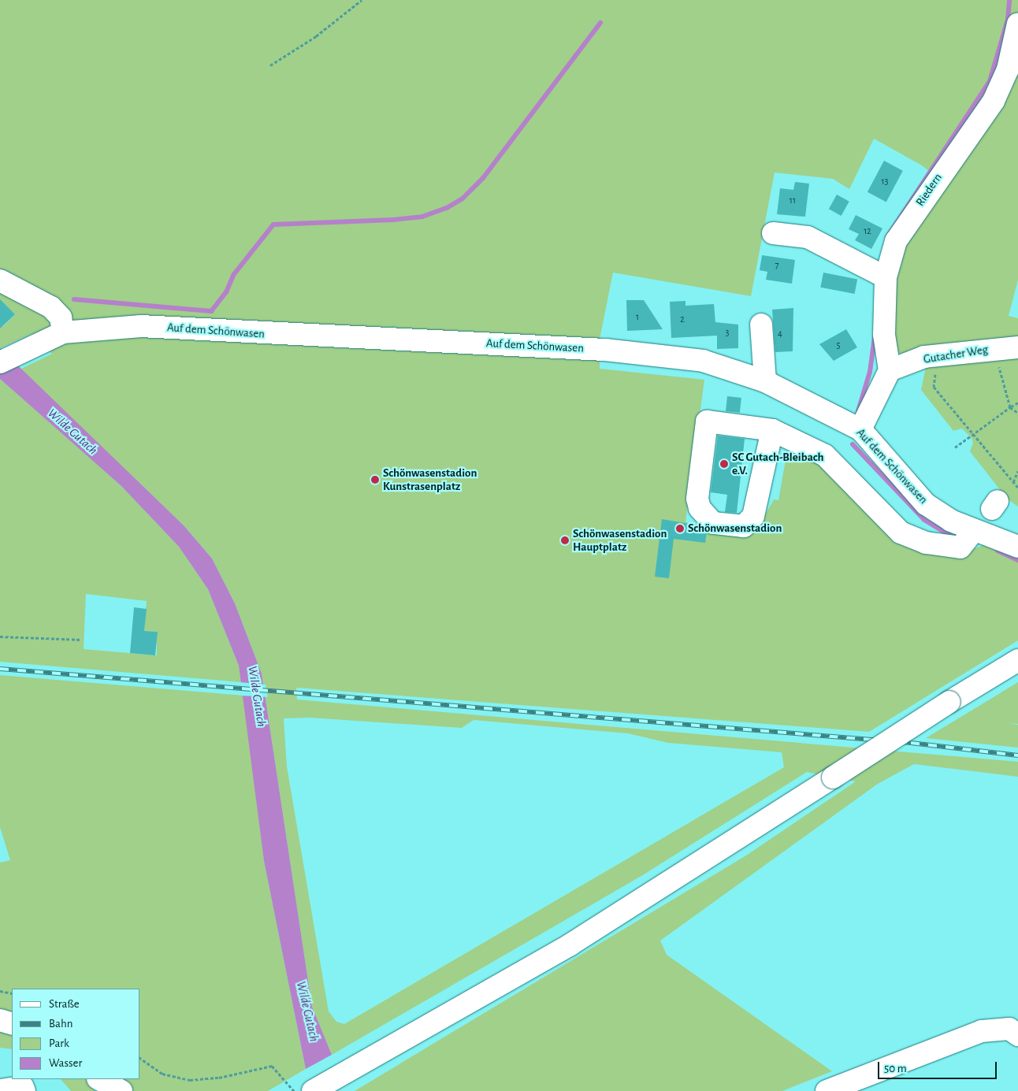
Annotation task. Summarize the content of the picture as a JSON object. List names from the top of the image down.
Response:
{
  "streets": {
    "main road": ["Riedern", "Auf dem Schönwasen", "Gutacher Weg"]
  },
  "crossings": [
    ["Riedern", "Gutacher Weg"]
  ],
  "water": ["Wilde Gutach"],
  "places": [
    "SC Gutach-Bleibach e.V.",
    "Schönwasenstadion Kunstrasenplatz",
    "Schönwasenstadion",
    "Schönwasenstadion Hauptplatz"
  ],
  "house_numbers": [
    "13",
    "11",
    "12",
    "7",
    "1",
    "2",
    "3",
    "4",
    "5"
  ],
  "legend": [
    "Straße",
    "Bahn",
    "Park",
    "Wasser"
  ],
  "scale_bar": "50 m"
}
